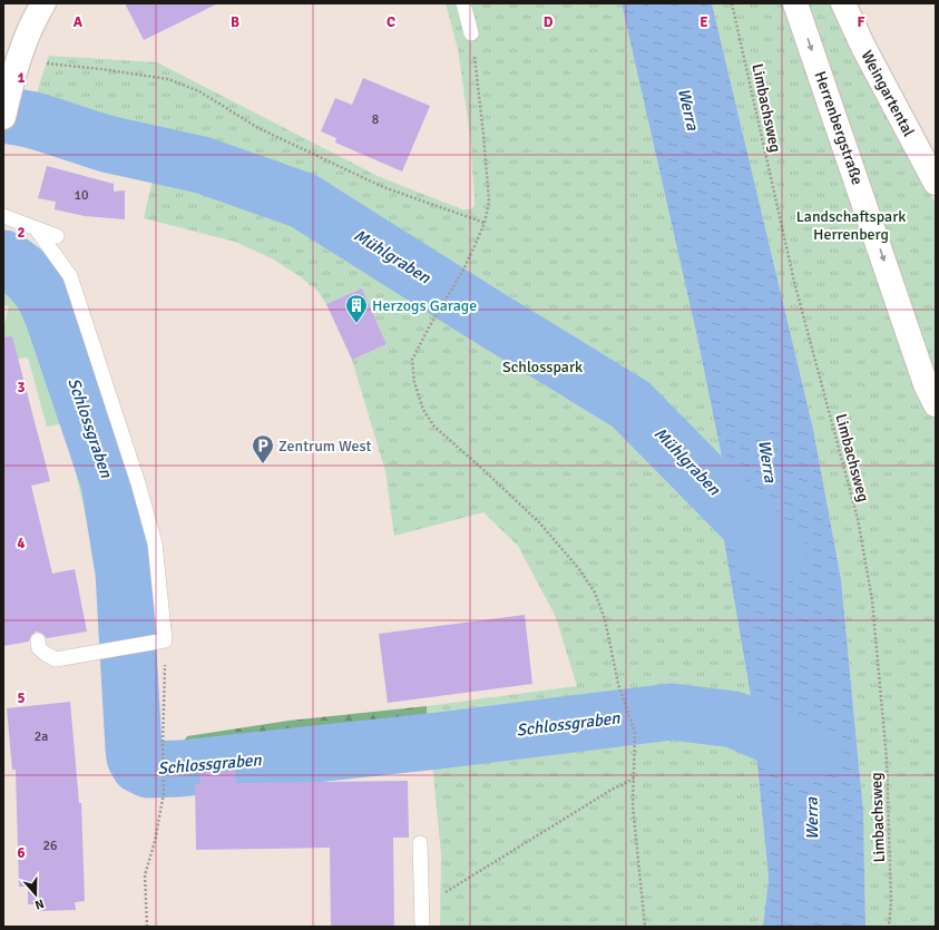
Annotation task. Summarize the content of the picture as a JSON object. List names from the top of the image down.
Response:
{
  "streets": {
    "street": ["Weingartental", "Herrenbergstraße"],
    "path": ["Limbachsweg"]
  },
  "one_way": ["Herrenbergstraße"],
  "water": ["Werra", "Mühlgraben", "Schlossgraben"],
  "parks": ["Landschaftspark Herrenberg", "Schlosspark"],
  "places": {
    "building": ["Herzogs Garage"],
    "parking": ["Zentrum West"]
  },
  "house_numbers": [
    "8",
    "10",
    "2a",
    "26"
  ],
  "north": "bottom",
  "grid": {
    "columns": [
      "A",
      "B",
      "C",
      "D",
      "E",
      "F"
    ],
    "rows": [
      "1",
      "2",
      "3",
      "4",
      "5",
      "6"
    ]
  }
}
